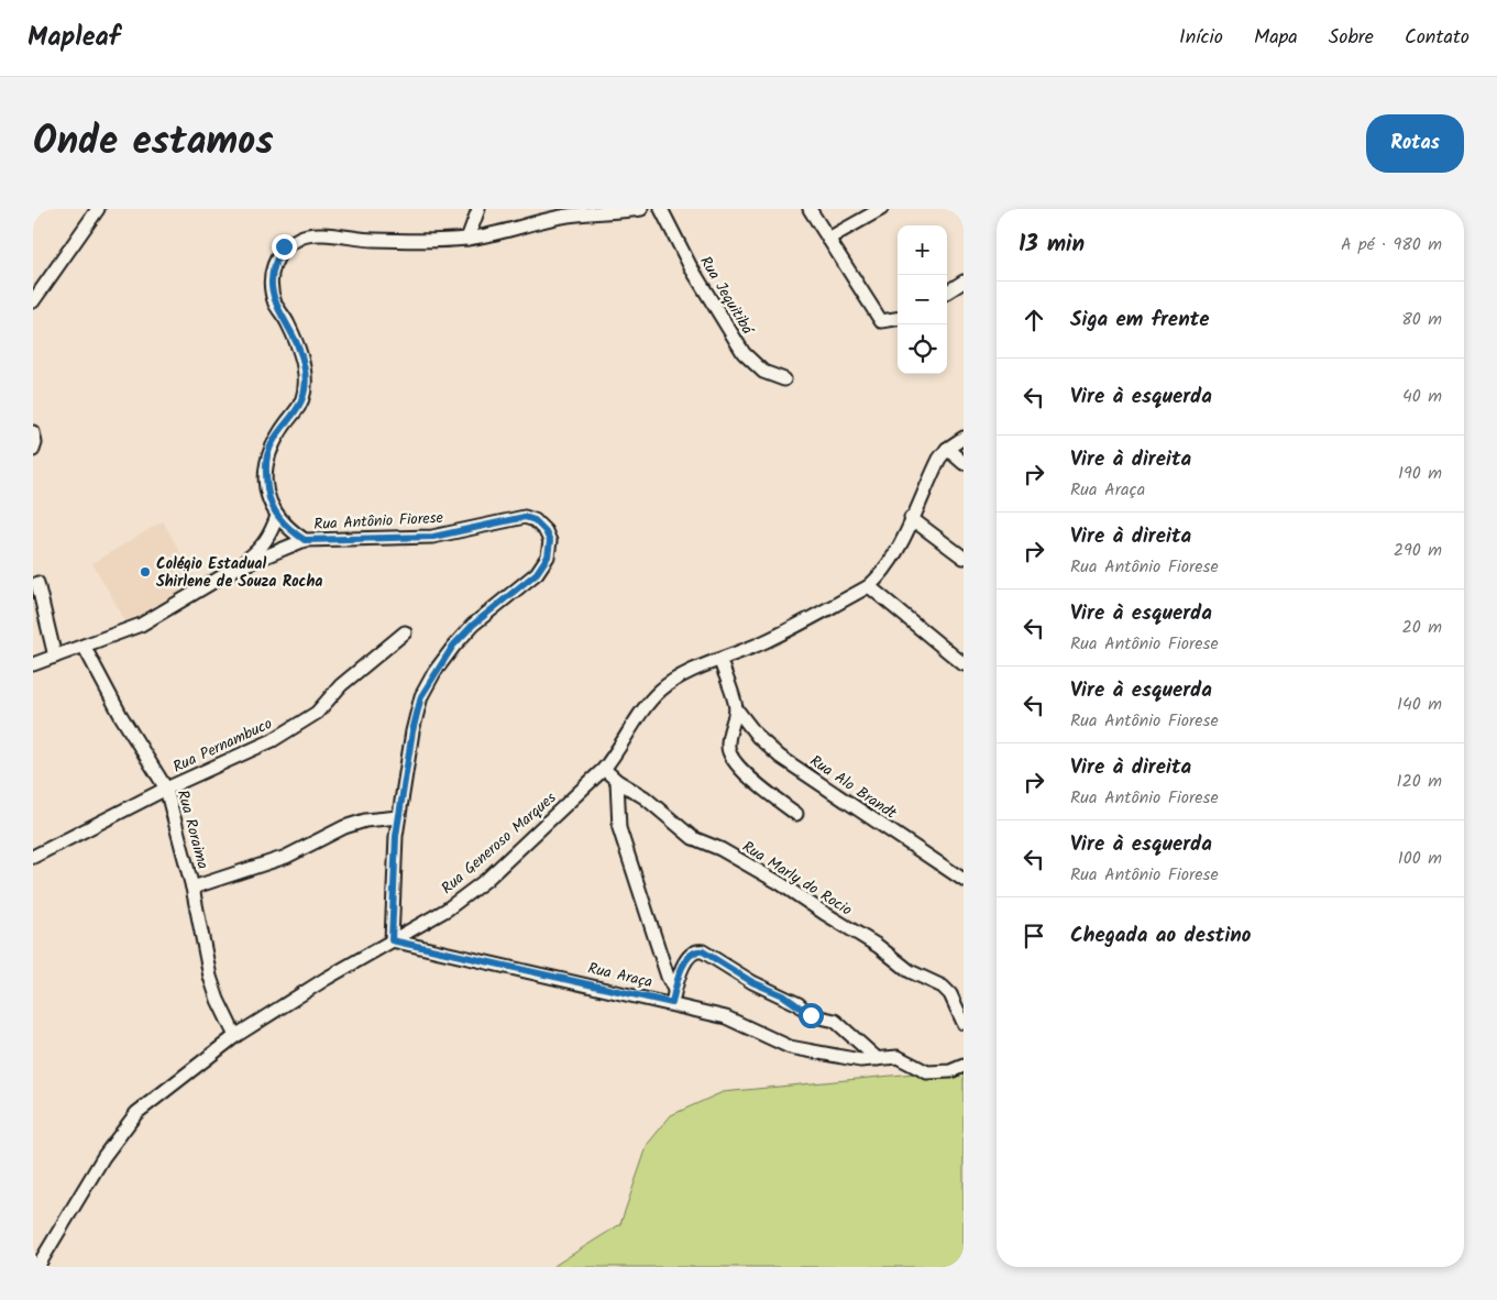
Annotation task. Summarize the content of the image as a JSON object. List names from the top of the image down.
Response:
{
  "streets": {
    "street": [
      "Rua Jequitibá",
      "Rua Antônio Fiorese",
      "Rua Pernambuco",
      "Rua Alo Brandt",
      "Rua Roraima",
      "Rua Generoso Marques",
      "Rua Marly do Rocio",
      "Rua Araça"
    ]
  },
  "crossings": [
    ["Rua Antônio Fiorese", "Rua Generoso Marques"],
    ["Rua Antônio Fiorese", "Rua Araça"],
    ["Rua Pernambuco", "Rua Roraima"],
    ["Rua Alo Brandt", "Rua Generoso Marques"],
    ["Rua Roraima", "Rua Generoso Marques"],
    ["Rua Generoso Marques", "Rua Marly do Rocio"],
    ["Rua Generoso Marques", "Rua Araça"]
  ],
  "places": ["Colégio Estadual Shirlene de Souza Rocha"],
  "page": {
    "header": "Mapleaf",
    "nav": [
      "Início",
      "Mapa",
      "Sobre",
      "Contato"
    ],
    "title": "Onde estamos",
    "buttons": "Rotas",
    "heading": ["13 min", "A pé · 980 m"],
    "map_buttons": ["+", "−"],
    "list": [
      ["Siga em frente", "80 m"],
      ["Vire à esquerda", "40 m"],
      ["Vire à direita", "Rua Araça", "190 m"],
      ["Vire à direita", "Rua Antônio Fiorese", "290 m"],
      ["Vire à esquerda", "Rua Antônio Fiorese", "20 m"],
      ["Vire à esquerda", "Rua Antônio Fiorese", "140 m"],
      ["Vire à direita", "Rua Antônio Fiorese", "120 m"],
      ["Vire à esquerda", "Rua Antônio Fiorese", "100 m"],
      "Chegada ao destino"
    ]
  }
}
